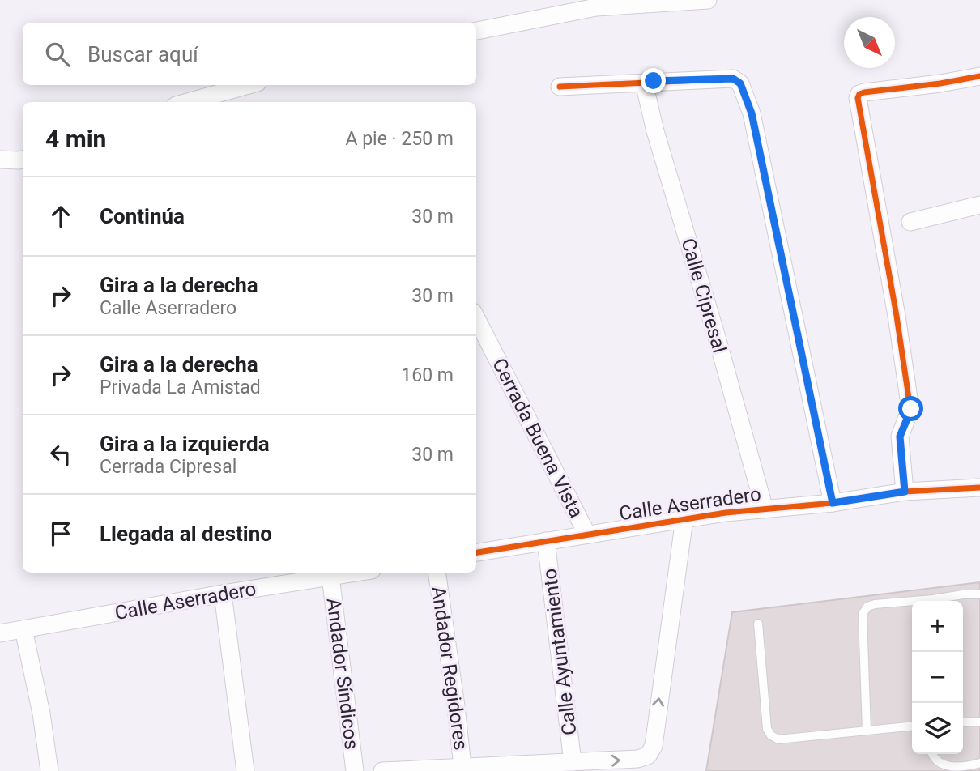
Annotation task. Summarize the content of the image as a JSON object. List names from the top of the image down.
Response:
{
  "streets": {
    "street": [
      "Calle Cipresal",
      "Cerrada Buena Vista",
      "Calle Aserradero",
      "Calle Ayuntamiento",
      "Andador Regidores",
      "Andador Síndicos"
    ]
  },
  "crossings": [
    ["Calle Cipresal", "Calle Aserradero"],
    ["Cerrada Buena Vista", "Calle Aserradero"],
    ["Calle Aserradero", "Calle Ayuntamiento"],
    ["Calle Aserradero", "Andador Síndicos"]
  ],
  "north": "bottom right",
  "page": {
    "search": "Buscar aquí",
    "heading": ["4 min", "A pie · 250 m"],
    "list": [
      ["Continúa", "30 m"],
      ["Gira a la derecha", "Calle Aserradero", "30 m"],
      ["Gira a la derecha", "Privada La Amistad", "160 m"],
      ["Gira a la izquierda", "Cerrada Cipresal", "30 m"],
      "Llegada al destino"
    ],
    "map_buttons": ["+", "−"]
  }
}
